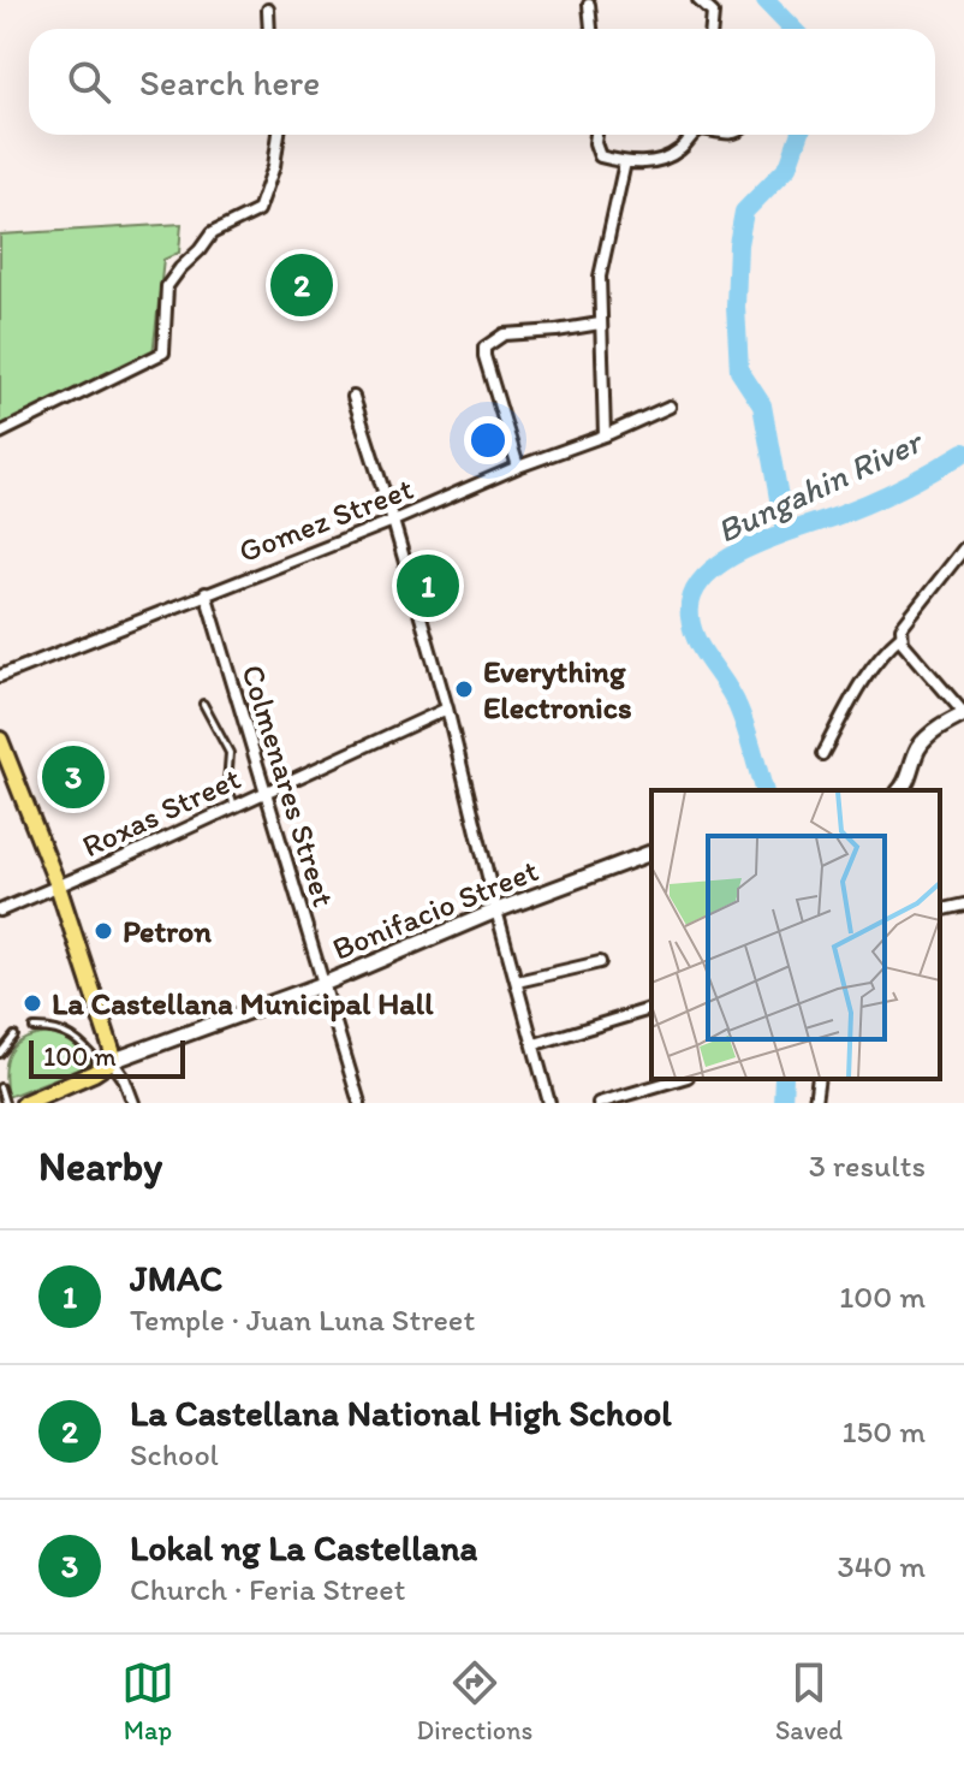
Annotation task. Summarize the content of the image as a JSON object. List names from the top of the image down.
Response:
{
  "streets": {
    "main road": ["Bonifacio Street"],
    "street": ["Gomez Street", "Colmenares Street", "Roxas Street"]
  },
  "crossings": [
    ["Gomez Street", "Colmenares Street"],
    ["Colmenares Street", "Roxas Street"],
    ["Colmenares Street", "Bonifacio Street"]
  ],
  "water": ["Bungahin River"],
  "places": ["Everything Electronics", "Petron", "La Castellana Municipal Hall"],
  "scale_bar": "100 m",
  "page": {
    "search": "Search here",
    "pins": ["2", "1", "3"],
    "scale": "100 m",
    "heading": ["Nearby", "3 results"],
    "list": [
      {
        "mark": "1",
        "name": "JMAC",
        "note": "Temple · Juan Luna Street",
        "value": "100 m"
      },
      {
        "mark": "2",
        "name": "La Castellana National High School",
        "note": "School",
        "value": "150 m"
      },
      {
        "mark": "3",
        "name": "Lokal ng La Castellana",
        "note": "Church · Feria Street",
        "value": "340 m"
      }
    ],
    "nav": ["Map", "Directions", "Saved"]
  }
}
